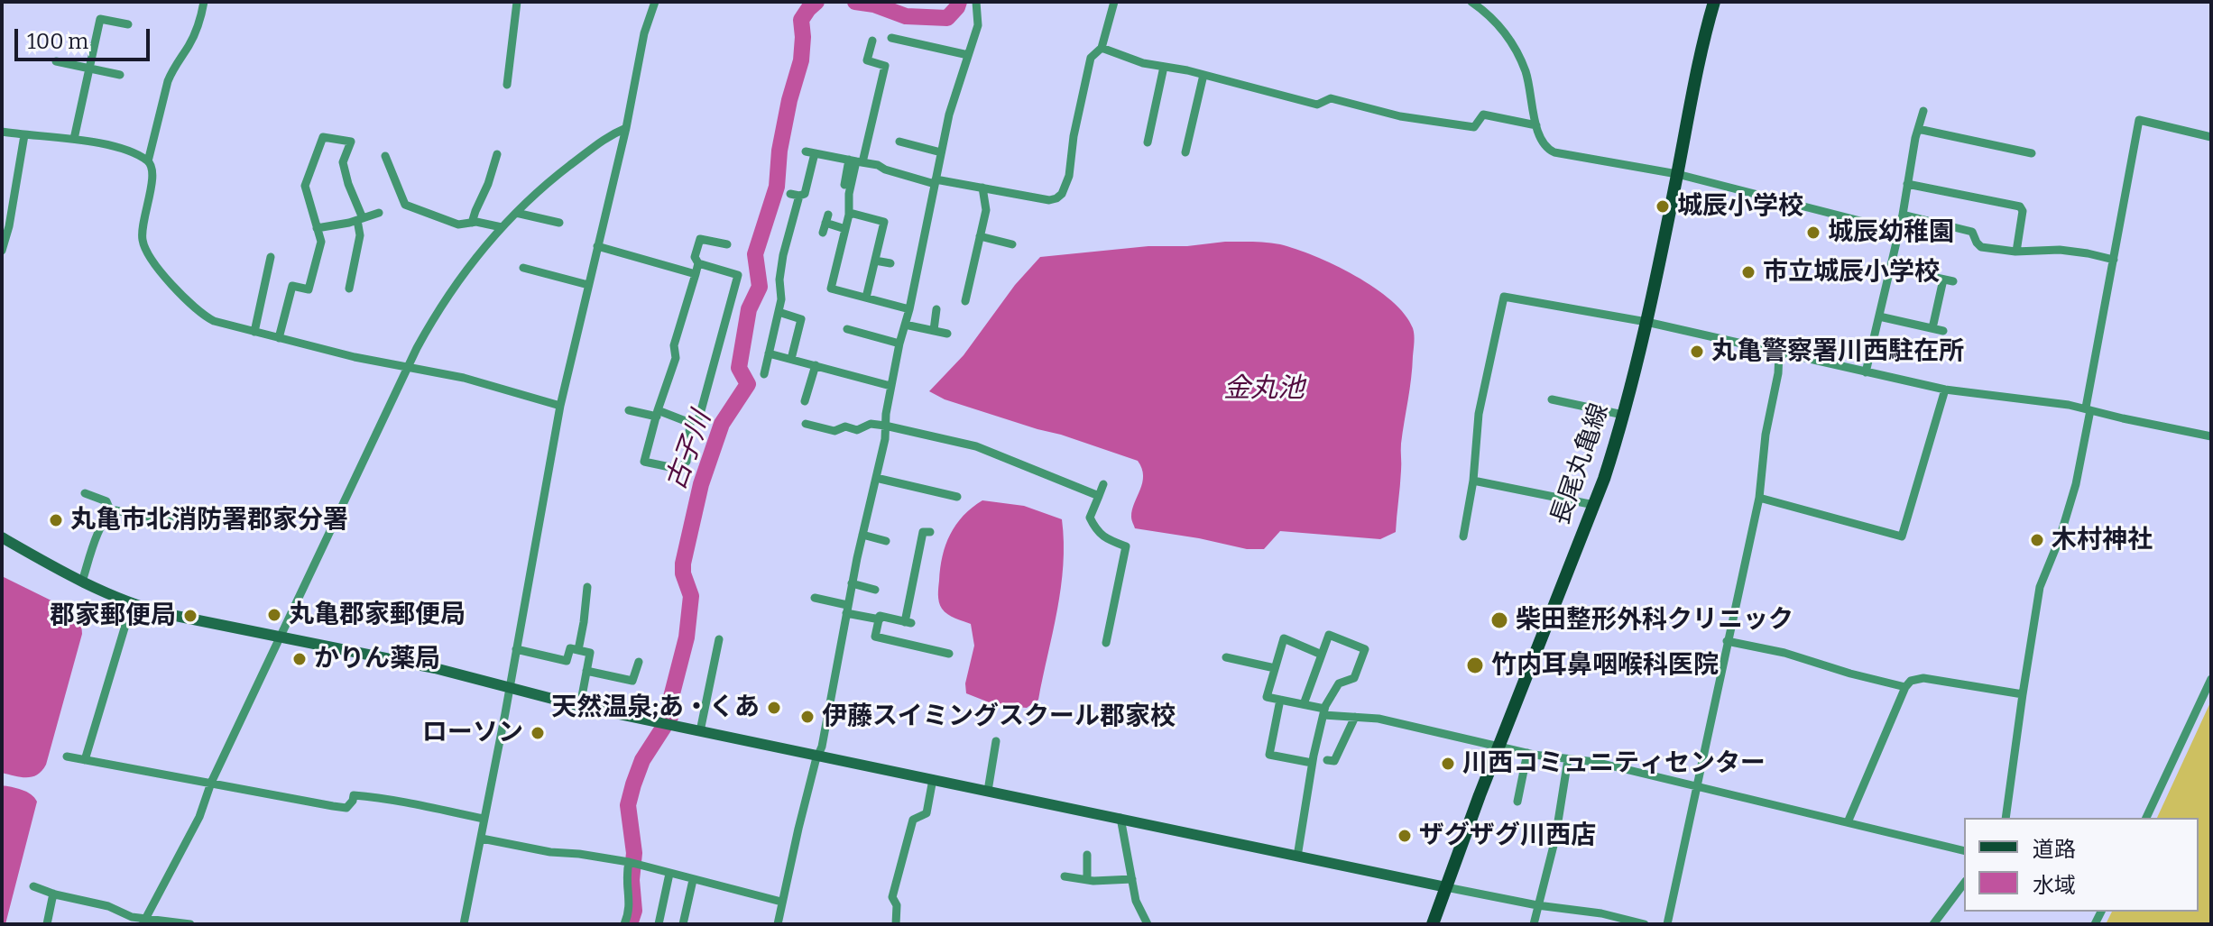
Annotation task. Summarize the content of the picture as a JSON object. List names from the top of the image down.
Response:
{
  "streets": {
    "main road": ["長尾丸亀線"]
  },
  "water": ["金丸池", "古子川"],
  "places": [
    "城辰小学校",
    "城辰幼稚園",
    "市立城辰小学校",
    "丸亀警察署川西駐在所",
    "丸亀市北消防署郡家分署",
    "木村神社",
    "丸亀郡家郵便局",
    "郡家郵便局",
    "柴田整形外科クリニック",
    "かりん薬局",
    "竹内耳鼻咽喉科医院",
    "天然温泉;あ・くあ",
    "伊藤スイミングスクール郡家校",
    "ローソン",
    "川西コミュニティセンター",
    "ザグザグ川西店"
  ],
  "legend": ["道路", "水域"],
  "scale_bar": "100 m"
}
